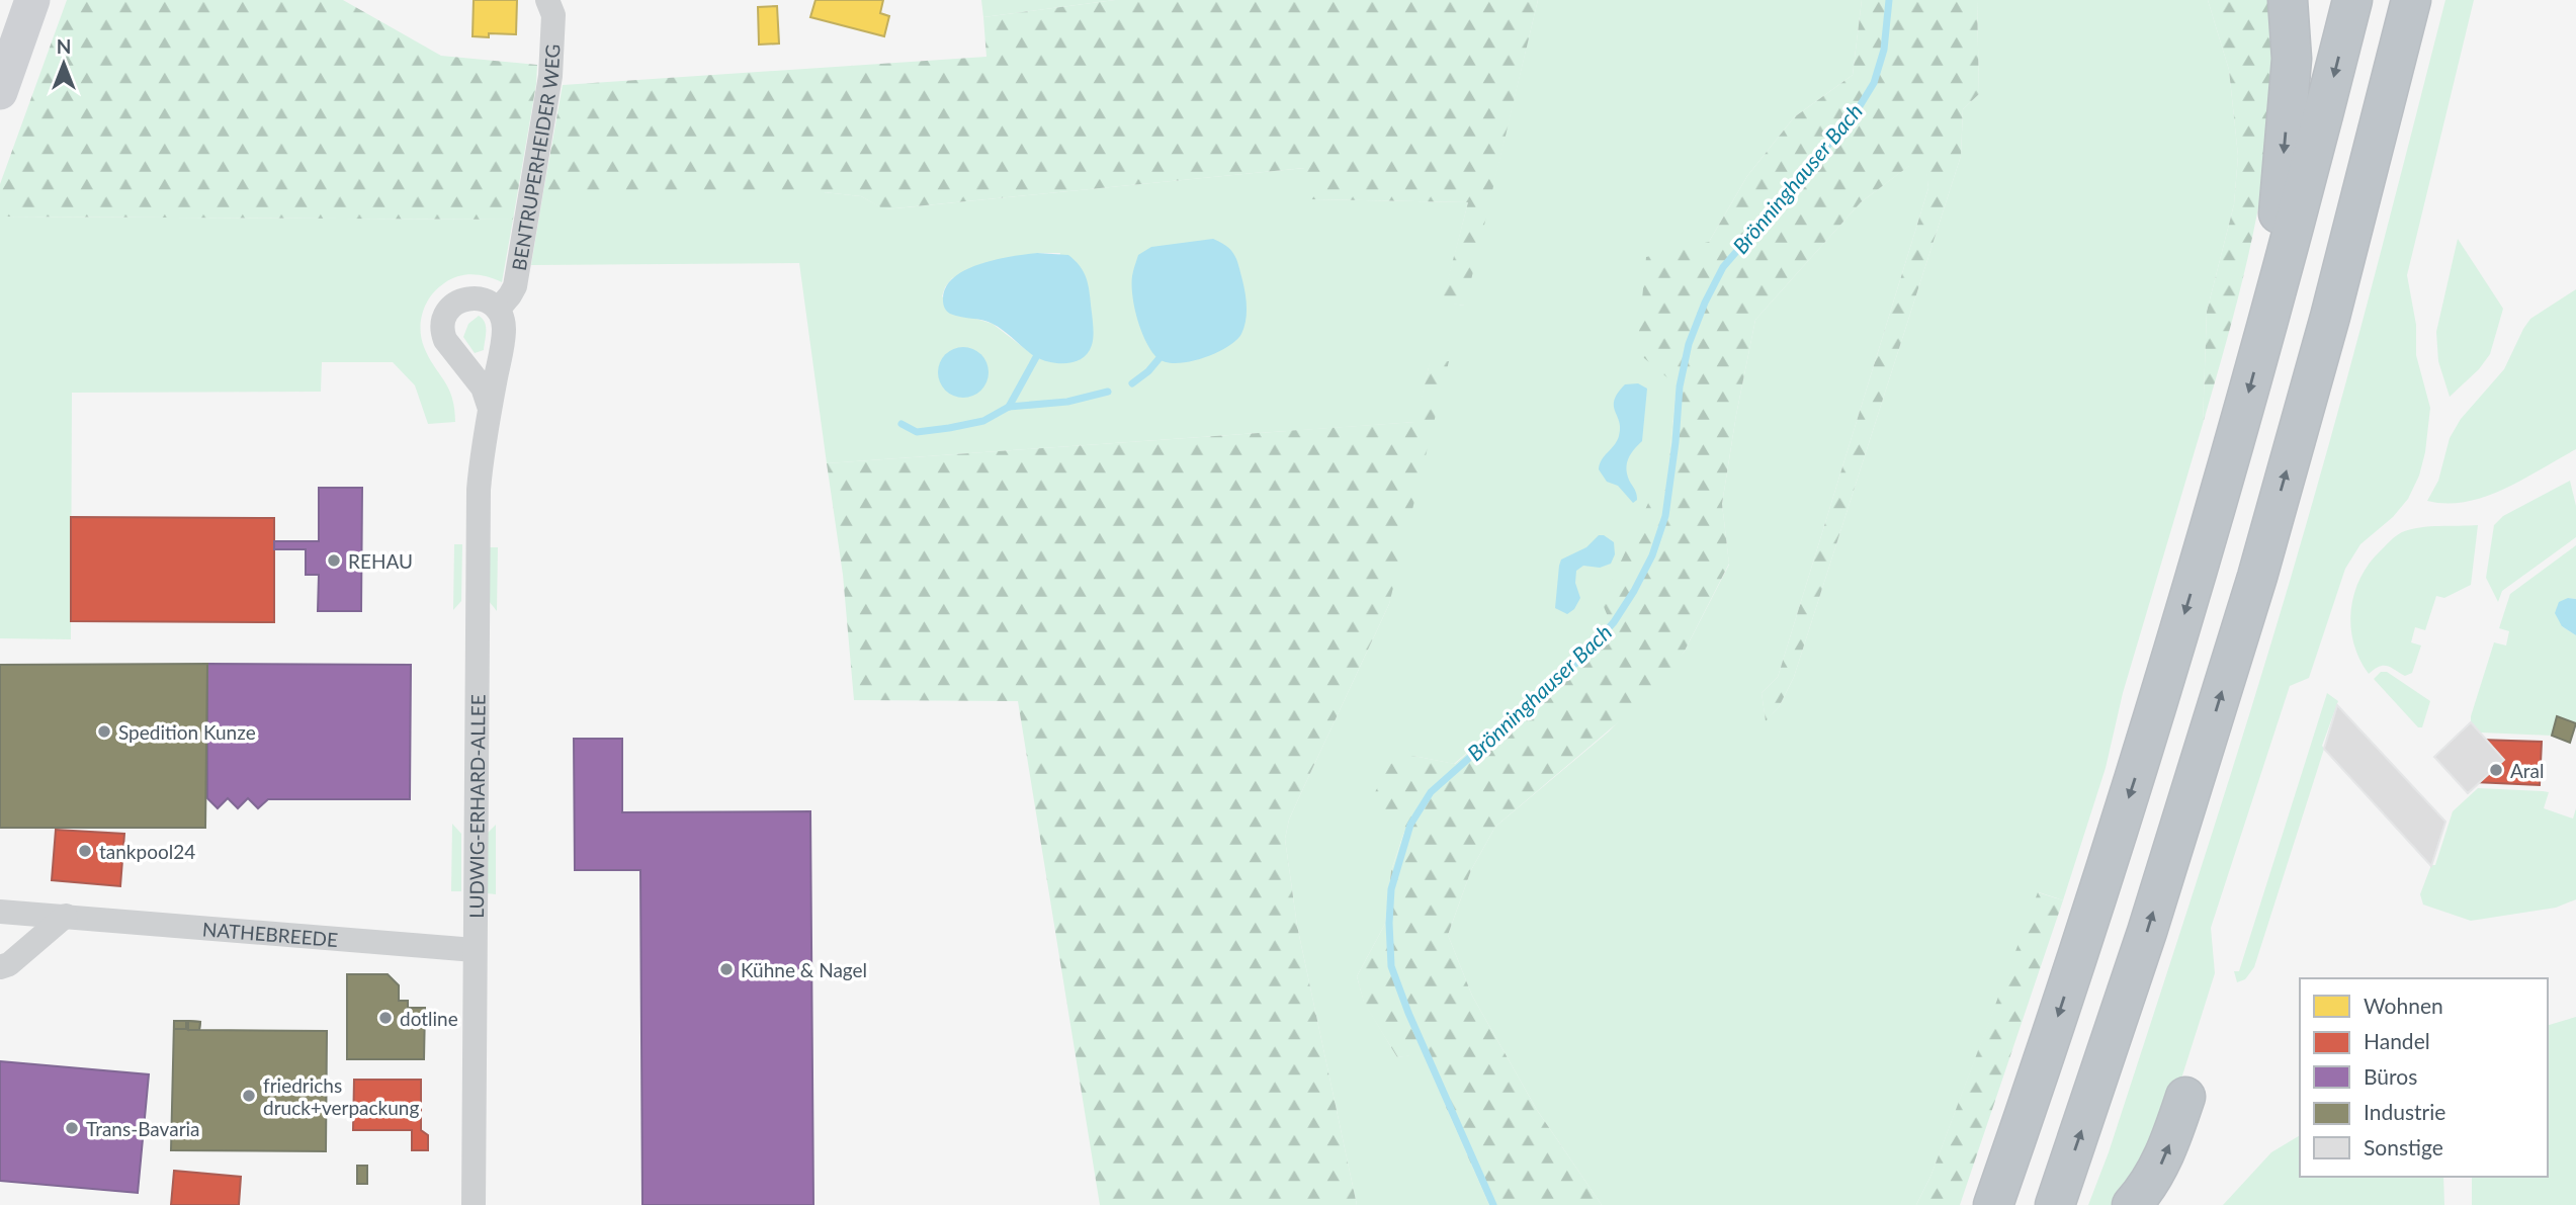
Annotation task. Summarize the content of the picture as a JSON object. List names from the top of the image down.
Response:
{
  "streets": {
    "street": ["BENTRUPERHEIDER WEG", "LUDWIG-ERHARD-ALLEE", "NATHEBREEDE"]
  },
  "crossings": [
    ["BENTRUPERHEIDER WEG", "LUDWIG-ERHARD-ALLEE"],
    ["LUDWIG-ERHARD-ALLEE", "NATHEBREEDE"]
  ],
  "water": ["Brönninghauser Bach"],
  "places": [
    "REHAU",
    "Spedition Kunze",
    "Aral",
    "tankpool24",
    "Kühne & Nagel",
    "dotline",
    "friedrichs druck+verpackung",
    "Trans-Bavaria"
  ],
  "legend": [
    "Wohnen",
    "Handel",
    "Büros",
    "Industrie",
    "Sonstige"
  ],
  "north": "top"
}
